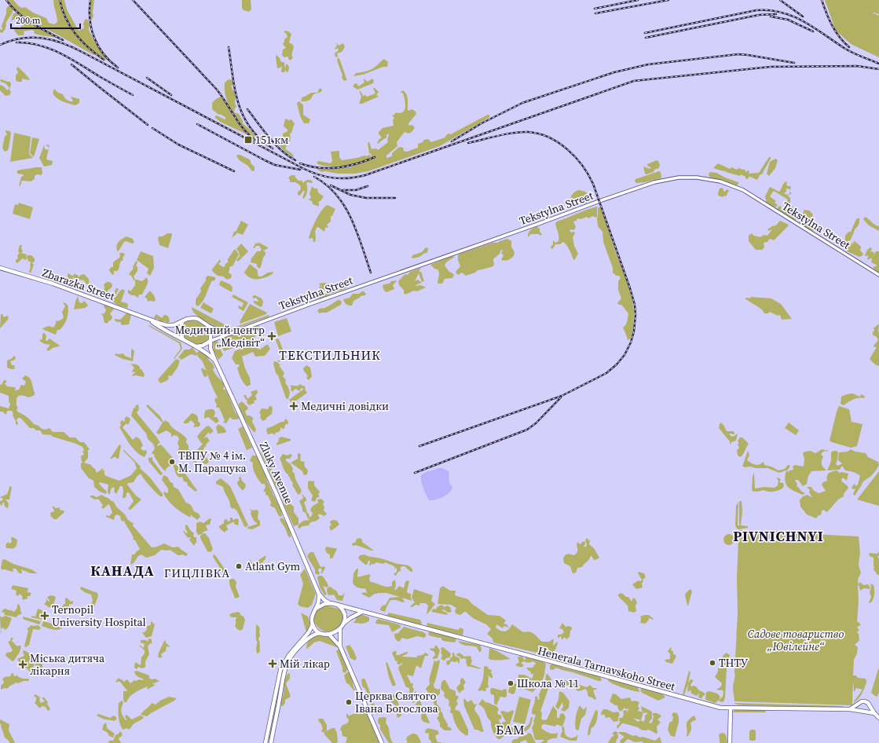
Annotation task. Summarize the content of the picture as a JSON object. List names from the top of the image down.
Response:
{
  "streets": {
    "main road": ["Zbarazka Street", "Zluky Avenue", "Henerala Tarnavskoho Street"],
    "street": ["Tekstylna Street"]
  },
  "crossings": [
    ["Tekstylna Street", "Zbarazka Street"],
    ["Tekstylna Street", "Zluky Avenue"],
    ["Zbarazka Street", "Zluky Avenue"],
    ["Zluky Avenue", "Henerala Tarnavskoho Street"]
  ],
  "districts": [
    "ТЕКСТИЛЬНИК",
    "PIVNICHNYI",
    "КАНАДА",
    "ГИЦЛІВКА",
    "БАМ"
  ],
  "parks": ["Садове товариство „Ювілейне“"],
  "places": {
    "transit": ["151 км"],
    "health": [
      "Медичний центр „Медівіт“",
      "Медичні довідки",
      "Ternopil University Hospital",
      "Мій лікар",
      "Міська дитяча лікарня"
    ],
    "other": [
      "ТВПУ № 4 ім. М. Паращука",
      "Atlant Gym",
      "ТНТУ",
      "Школа № 11",
      "Церква Святого Івана Богослова"
    ]
  },
  "scale_bar": "200 m"
}
